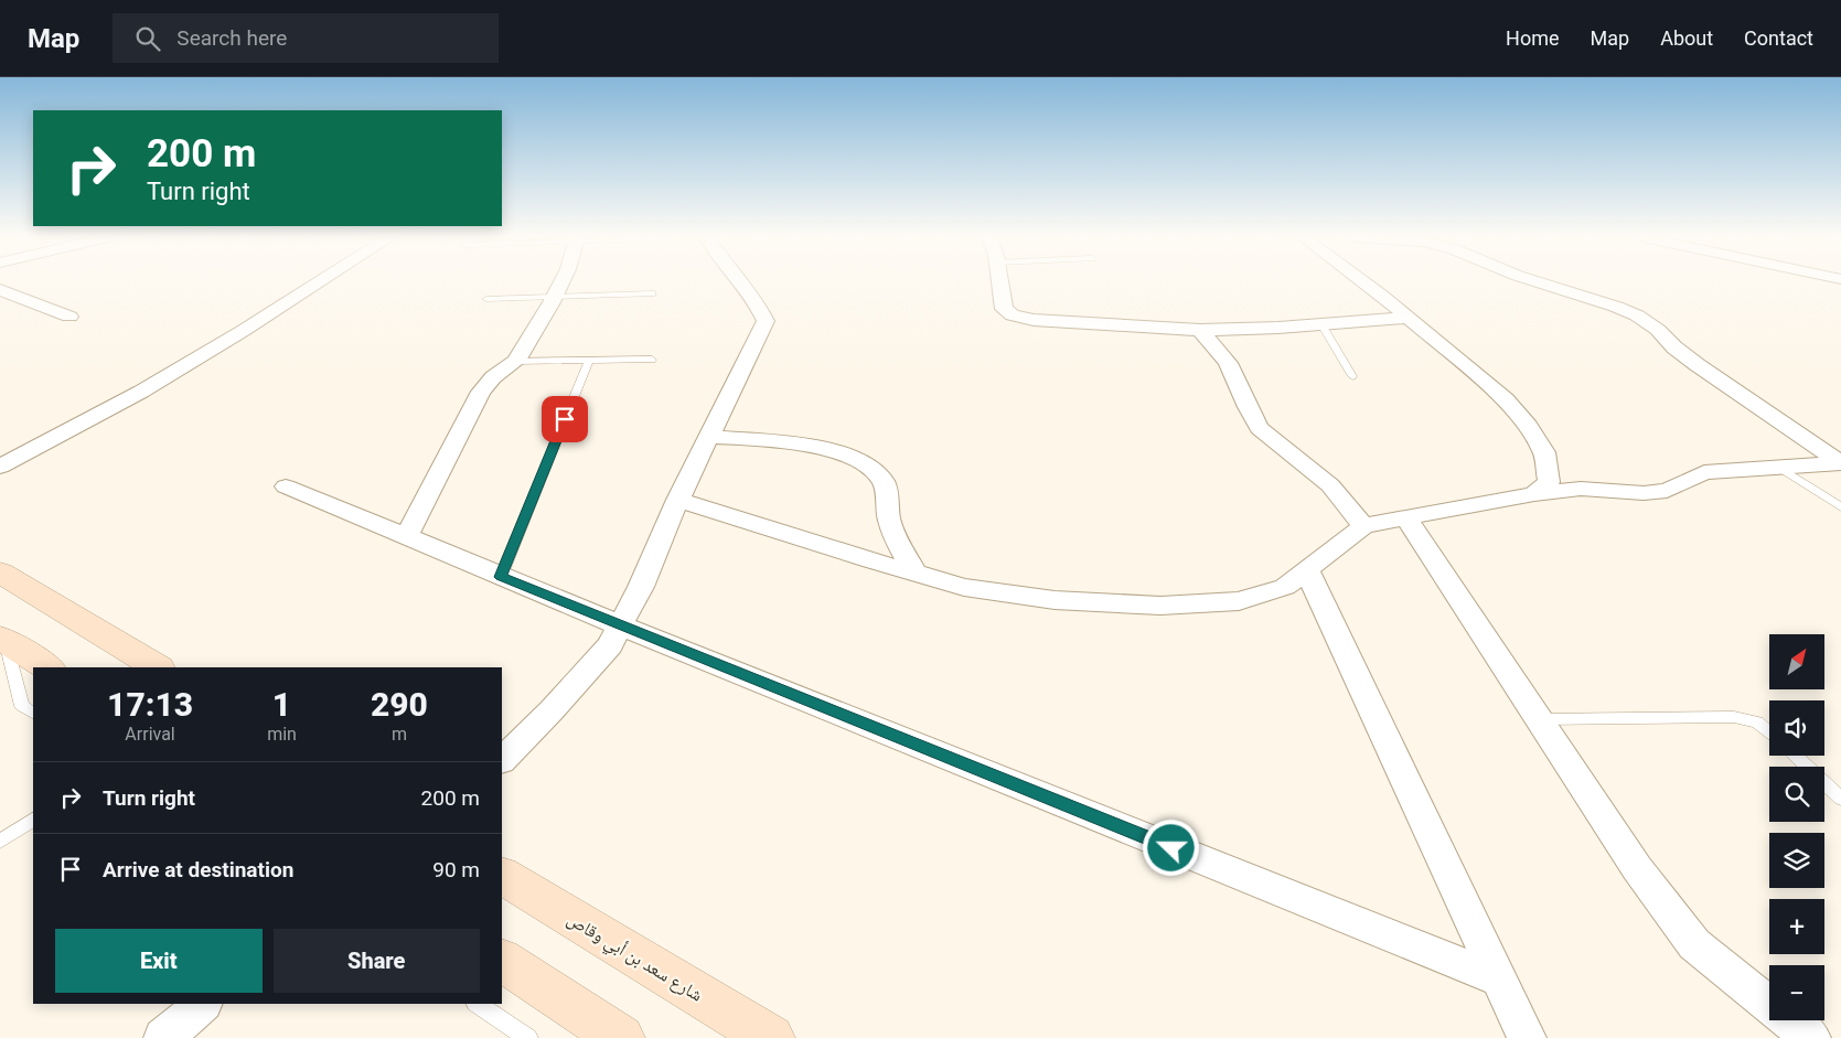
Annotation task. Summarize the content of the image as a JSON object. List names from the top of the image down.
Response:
{
  "streets": {
    "main road": ["شارع سعد بن أبي وقاص"]
  },
  "north": "top right",
  "page": {
    "header": "Map",
    "search": "Search here",
    "nav": [
      "Home",
      "Map",
      "About",
      "Contact"
    ],
    "turn": ["200 m", "Turn right"],
    "map_buttons": ["+", "−"],
    "eta": [
      "17:13",
      "Arrival",
      "1",
      "min",
      "290",
      "m"
    ],
    "list": [
      {
        "name": "Turn right",
        "value": "200 m"
      },
      {
        "name": "Arrive at destination",
        "value": "90 m"
      }
    ],
    "buttons": ["Exit", "Share"]
  }
}
